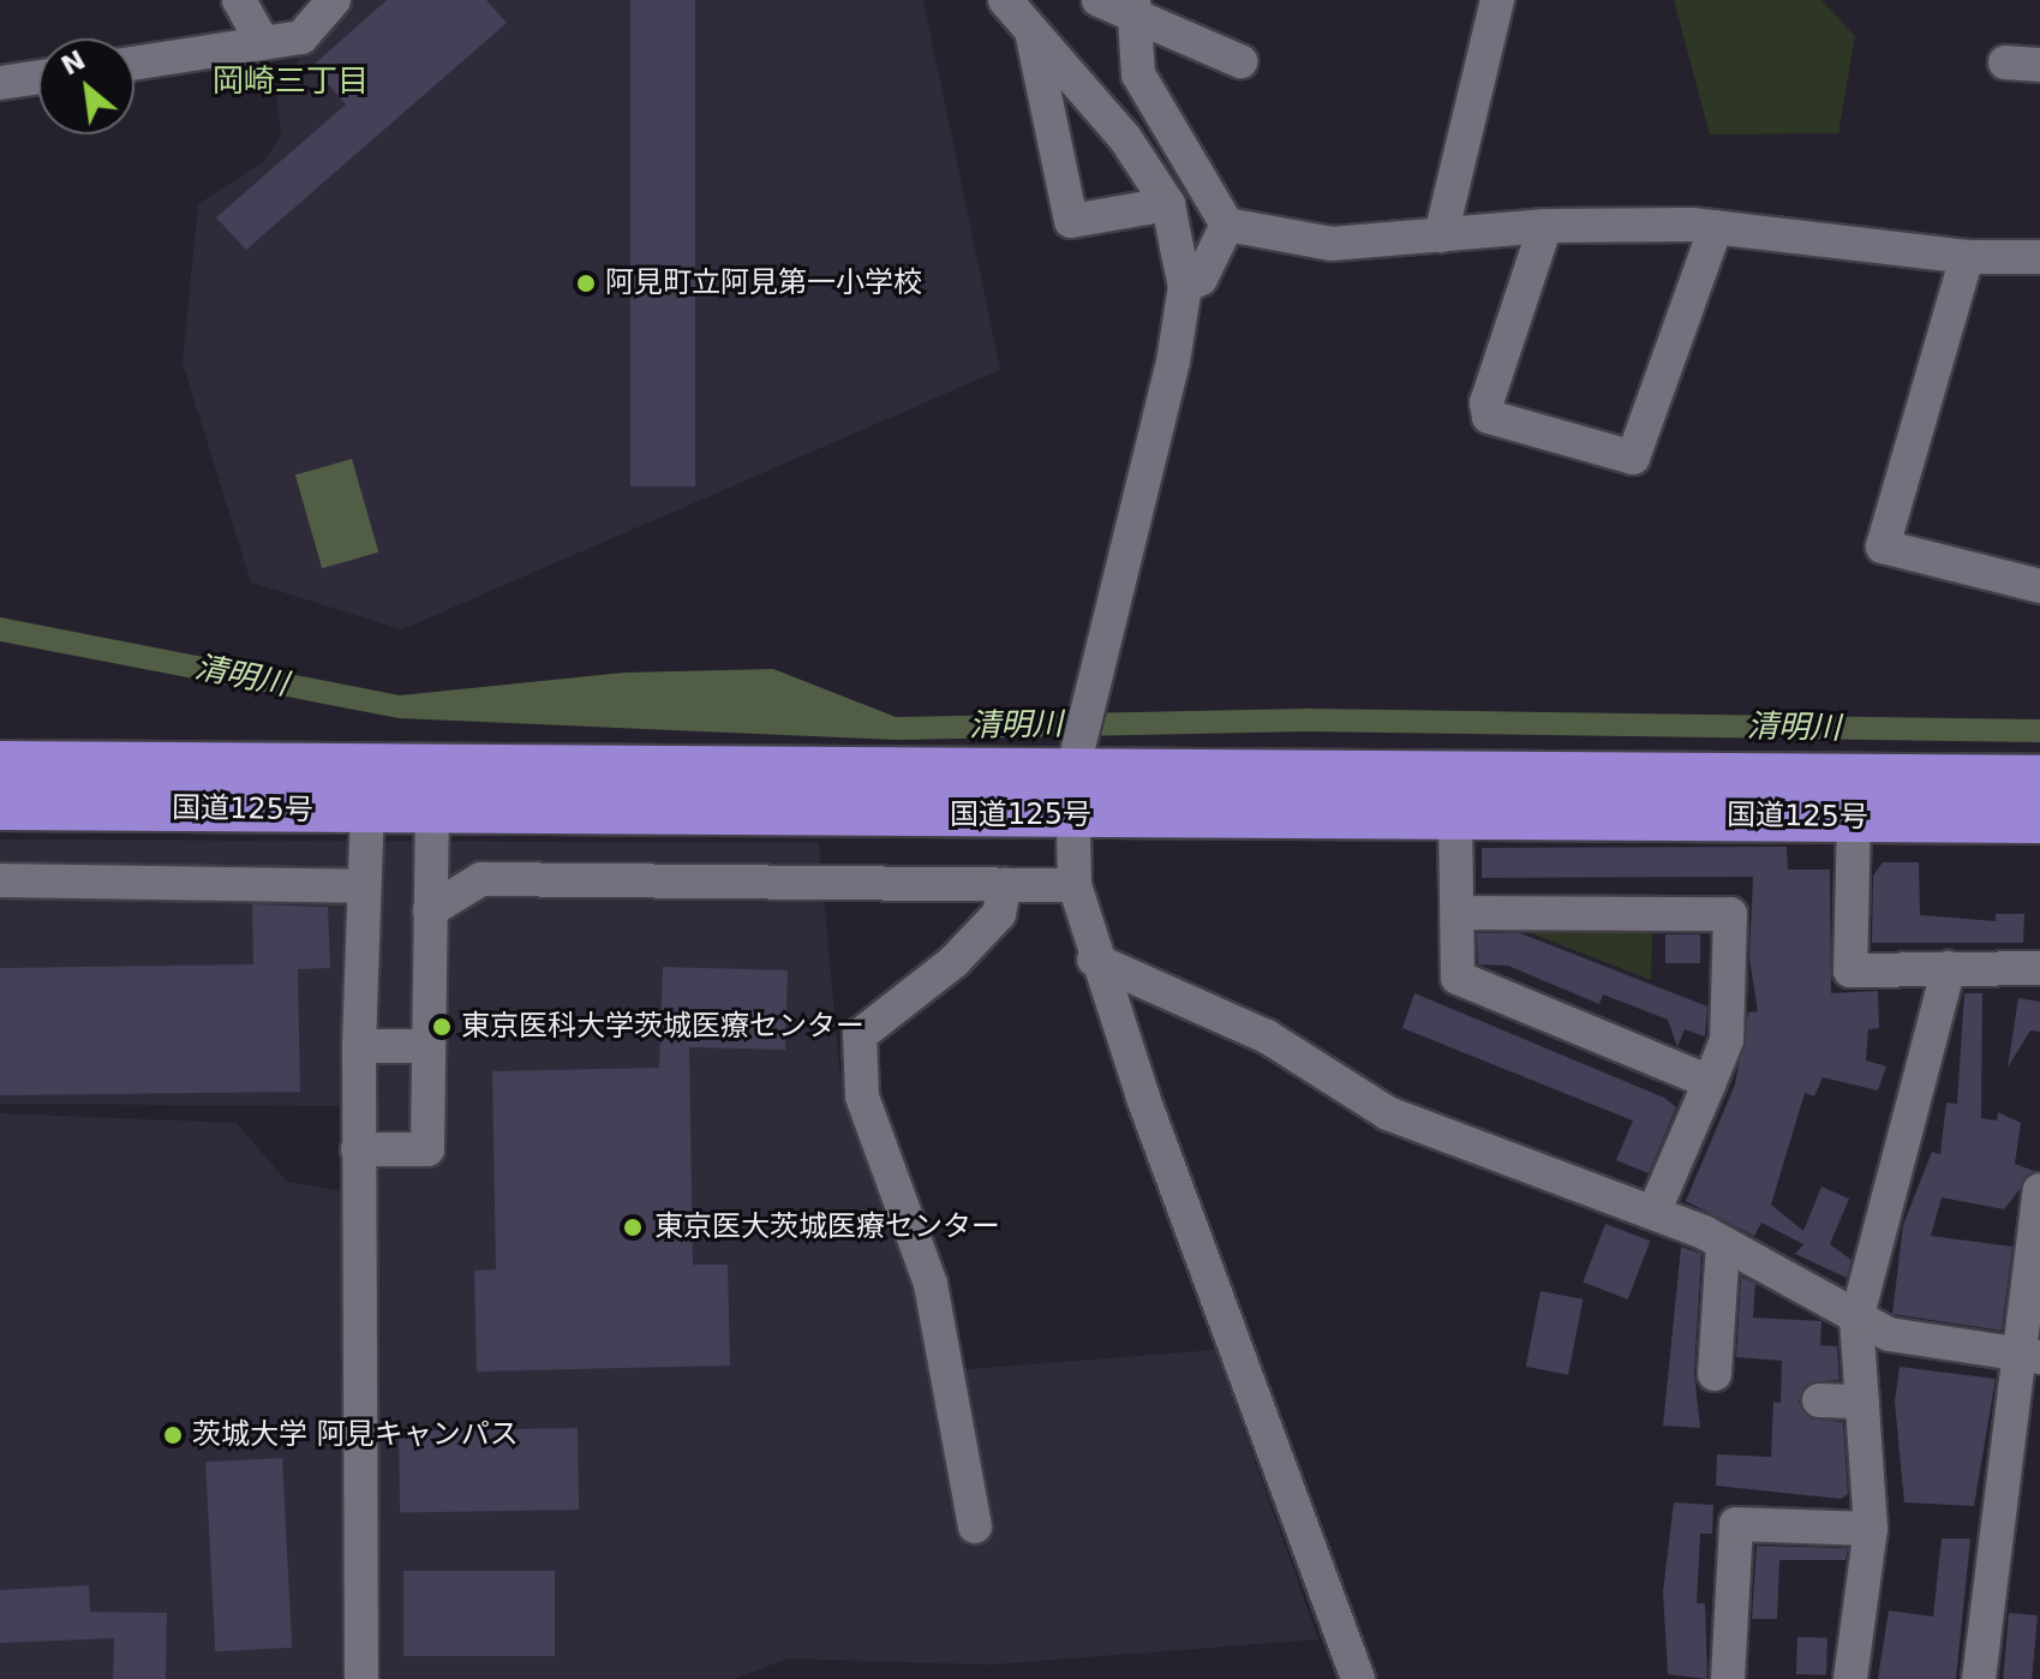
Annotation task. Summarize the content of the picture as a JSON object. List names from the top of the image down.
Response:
{
  "streets": {
    "highway": ["国道125号"]
  },
  "districts": ["岡崎三丁目"],
  "water": ["清明川"],
  "places": [
    "阿見町立阿見第一小学校",
    "東京医科大学茨城医療センター",
    "東京医大茨城医療センター",
    "茨城大学 阿見キャンパス"
  ],
  "north": "top left"
}
